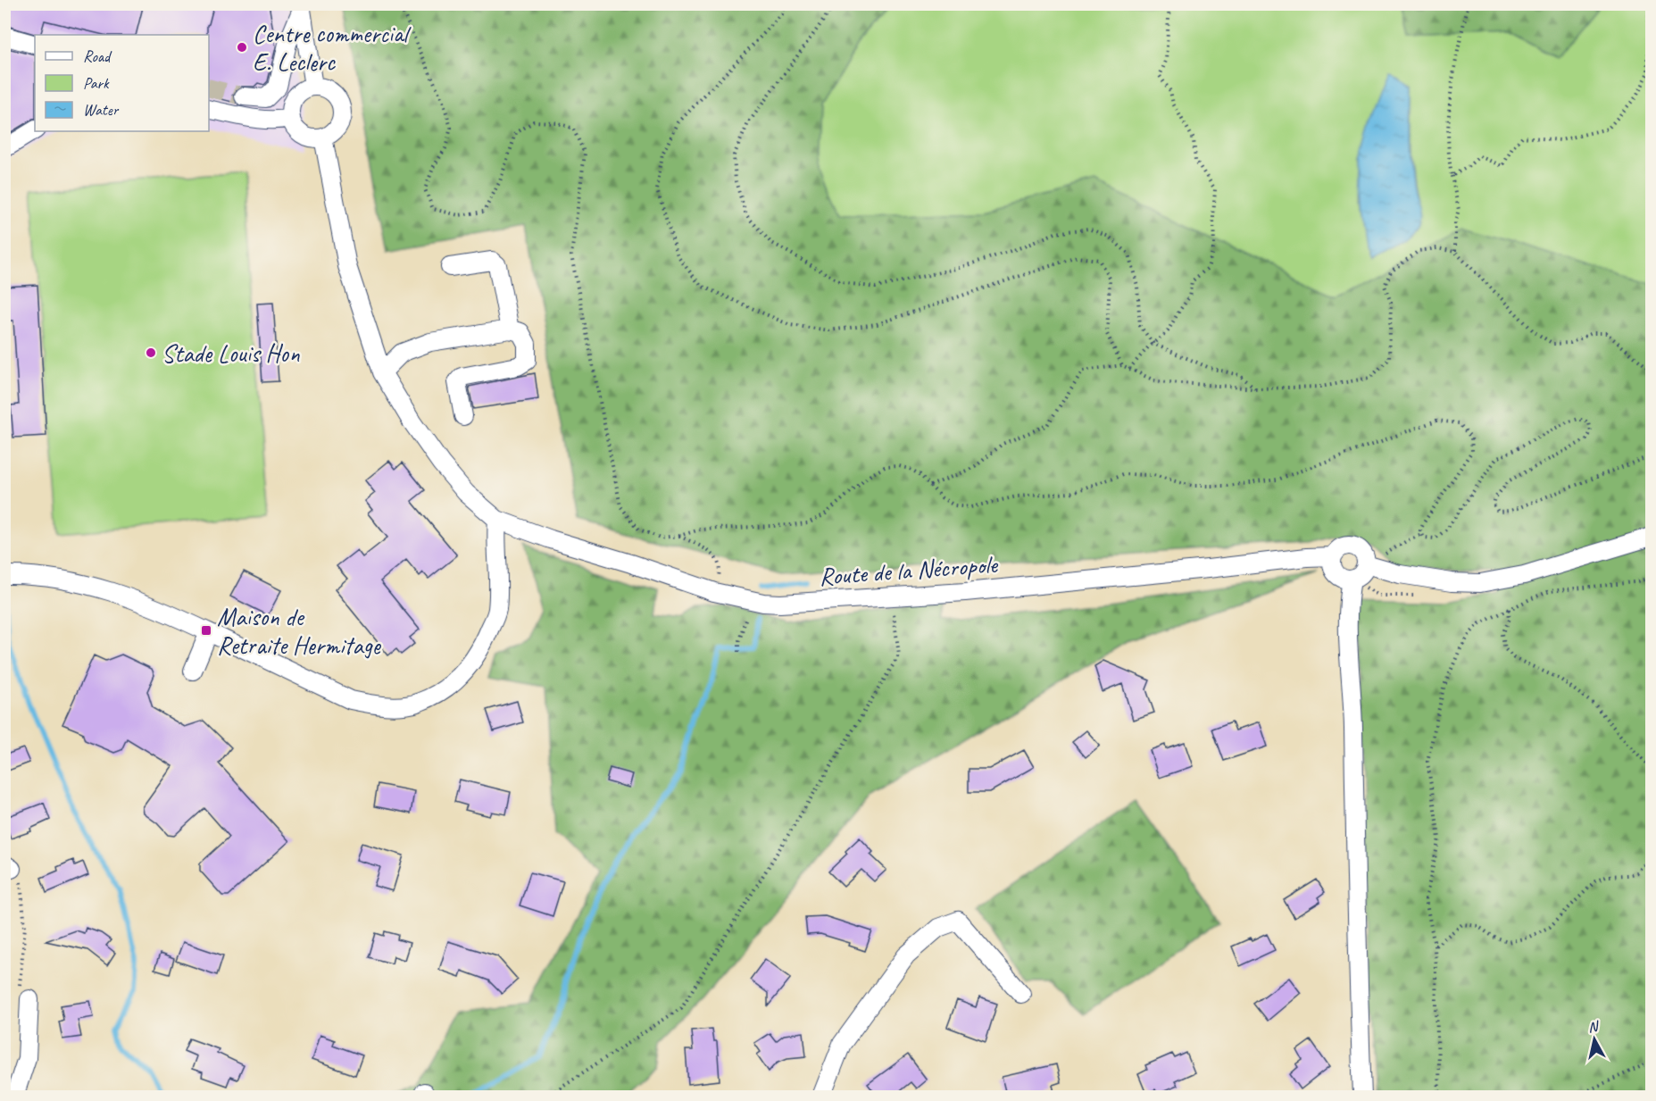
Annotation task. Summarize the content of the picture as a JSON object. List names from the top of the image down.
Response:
{
  "streets": {
    "street": ["Route de la Nécropole"]
  },
  "places": {
    "other": ["Centre commercial E. Leclerc", "Stade Louis Hon"],
    "transit": ["Maison de Retraite Hermitage"]
  },
  "legend": ["Road", "Park", "Water"],
  "north": "top"
}
